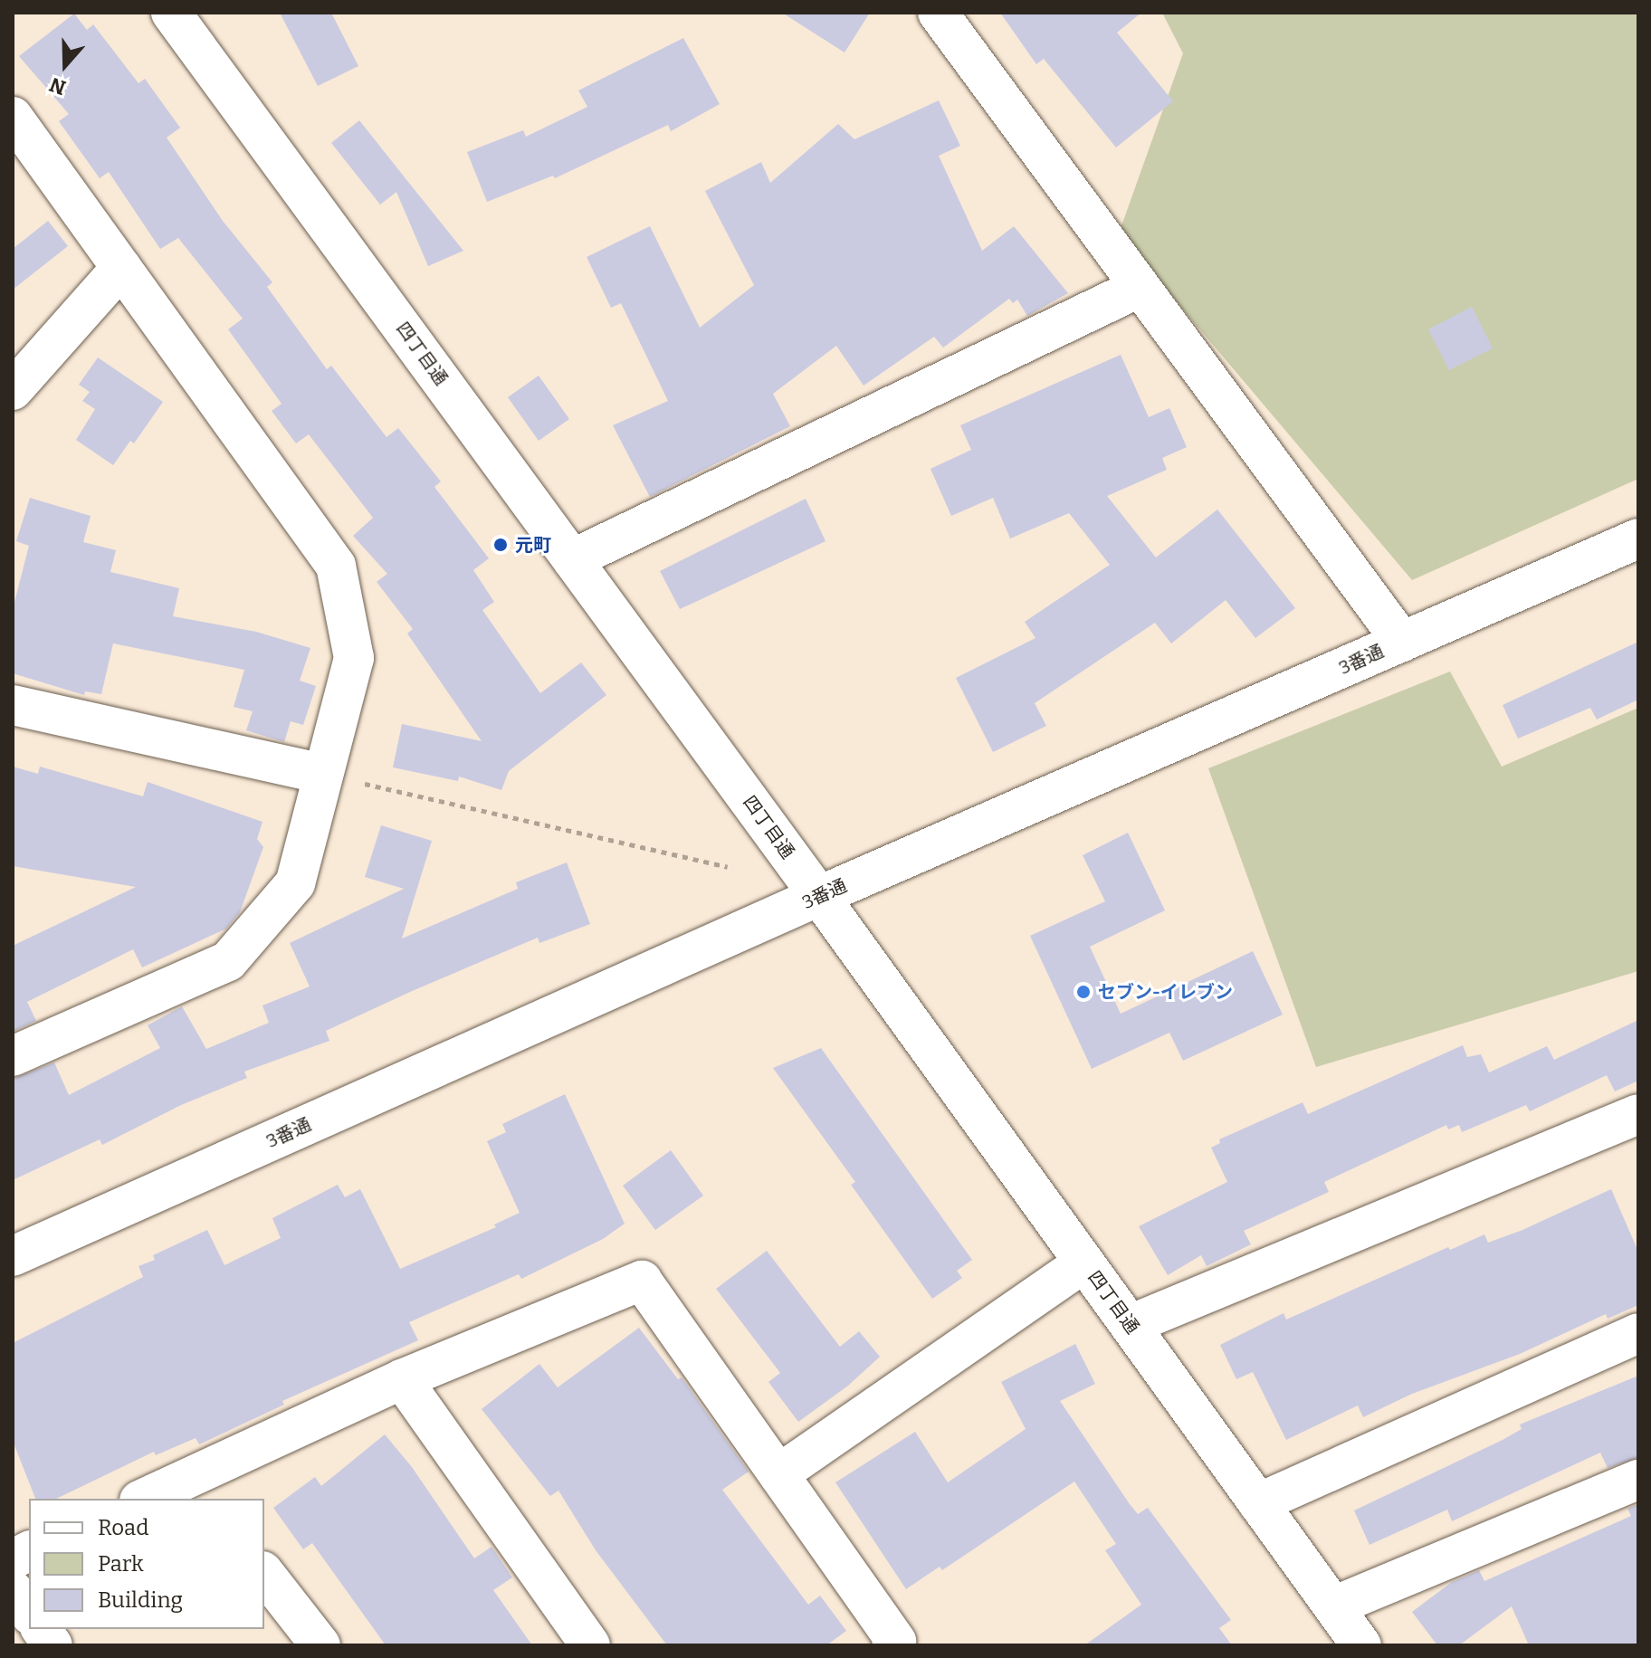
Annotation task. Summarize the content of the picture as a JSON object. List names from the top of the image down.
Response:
{
  "streets": {
    "street": ["四丁目通", "3番通"]
  },
  "crossings": [
    ["四丁目通", "3番通"]
  ],
  "places": ["元町", "セブン-イレブン"],
  "legend": ["Road", "Park", "Building"],
  "north": "bottom"
}
